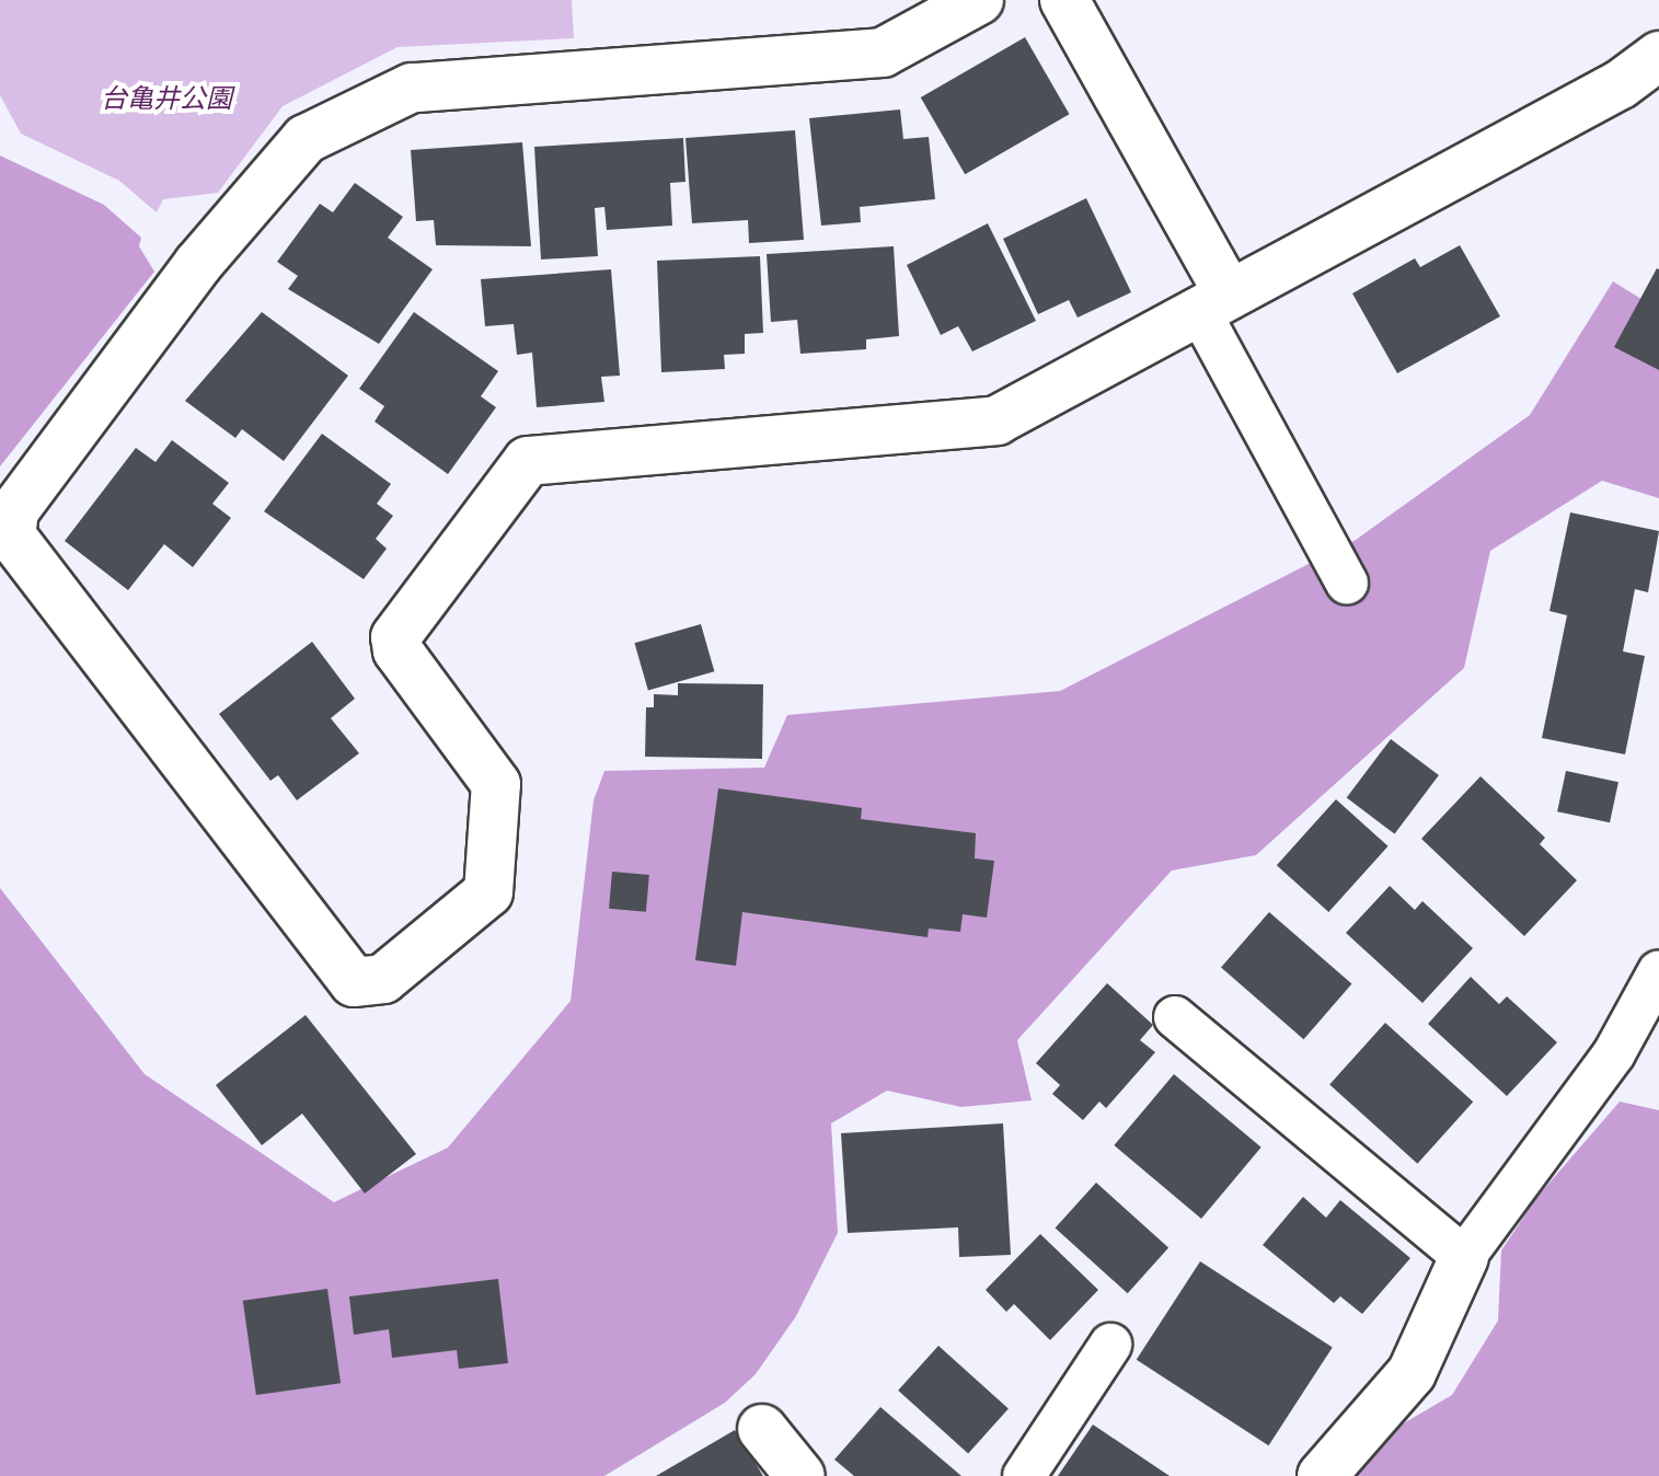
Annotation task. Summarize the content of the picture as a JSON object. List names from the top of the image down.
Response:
{
  "parks": ["台亀井公園"]
}
